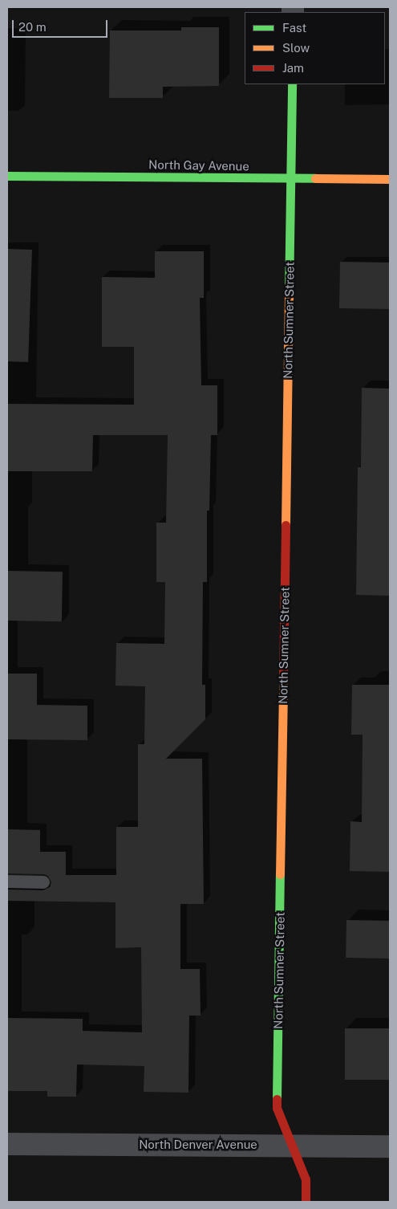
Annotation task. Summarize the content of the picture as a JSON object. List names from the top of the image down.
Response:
{
  "streets": {
    "street": ["North Gay Avenue", "North Sumner Street", "North Denver Avenue"]
  },
  "crossings": [
    ["North Gay Avenue", "North Sumner Street"],
    ["North Sumner Street", "North Denver Avenue"]
  ],
  "legend": ["Fast", "Slow", "Jam"],
  "scale_bar": "20 m"
}
